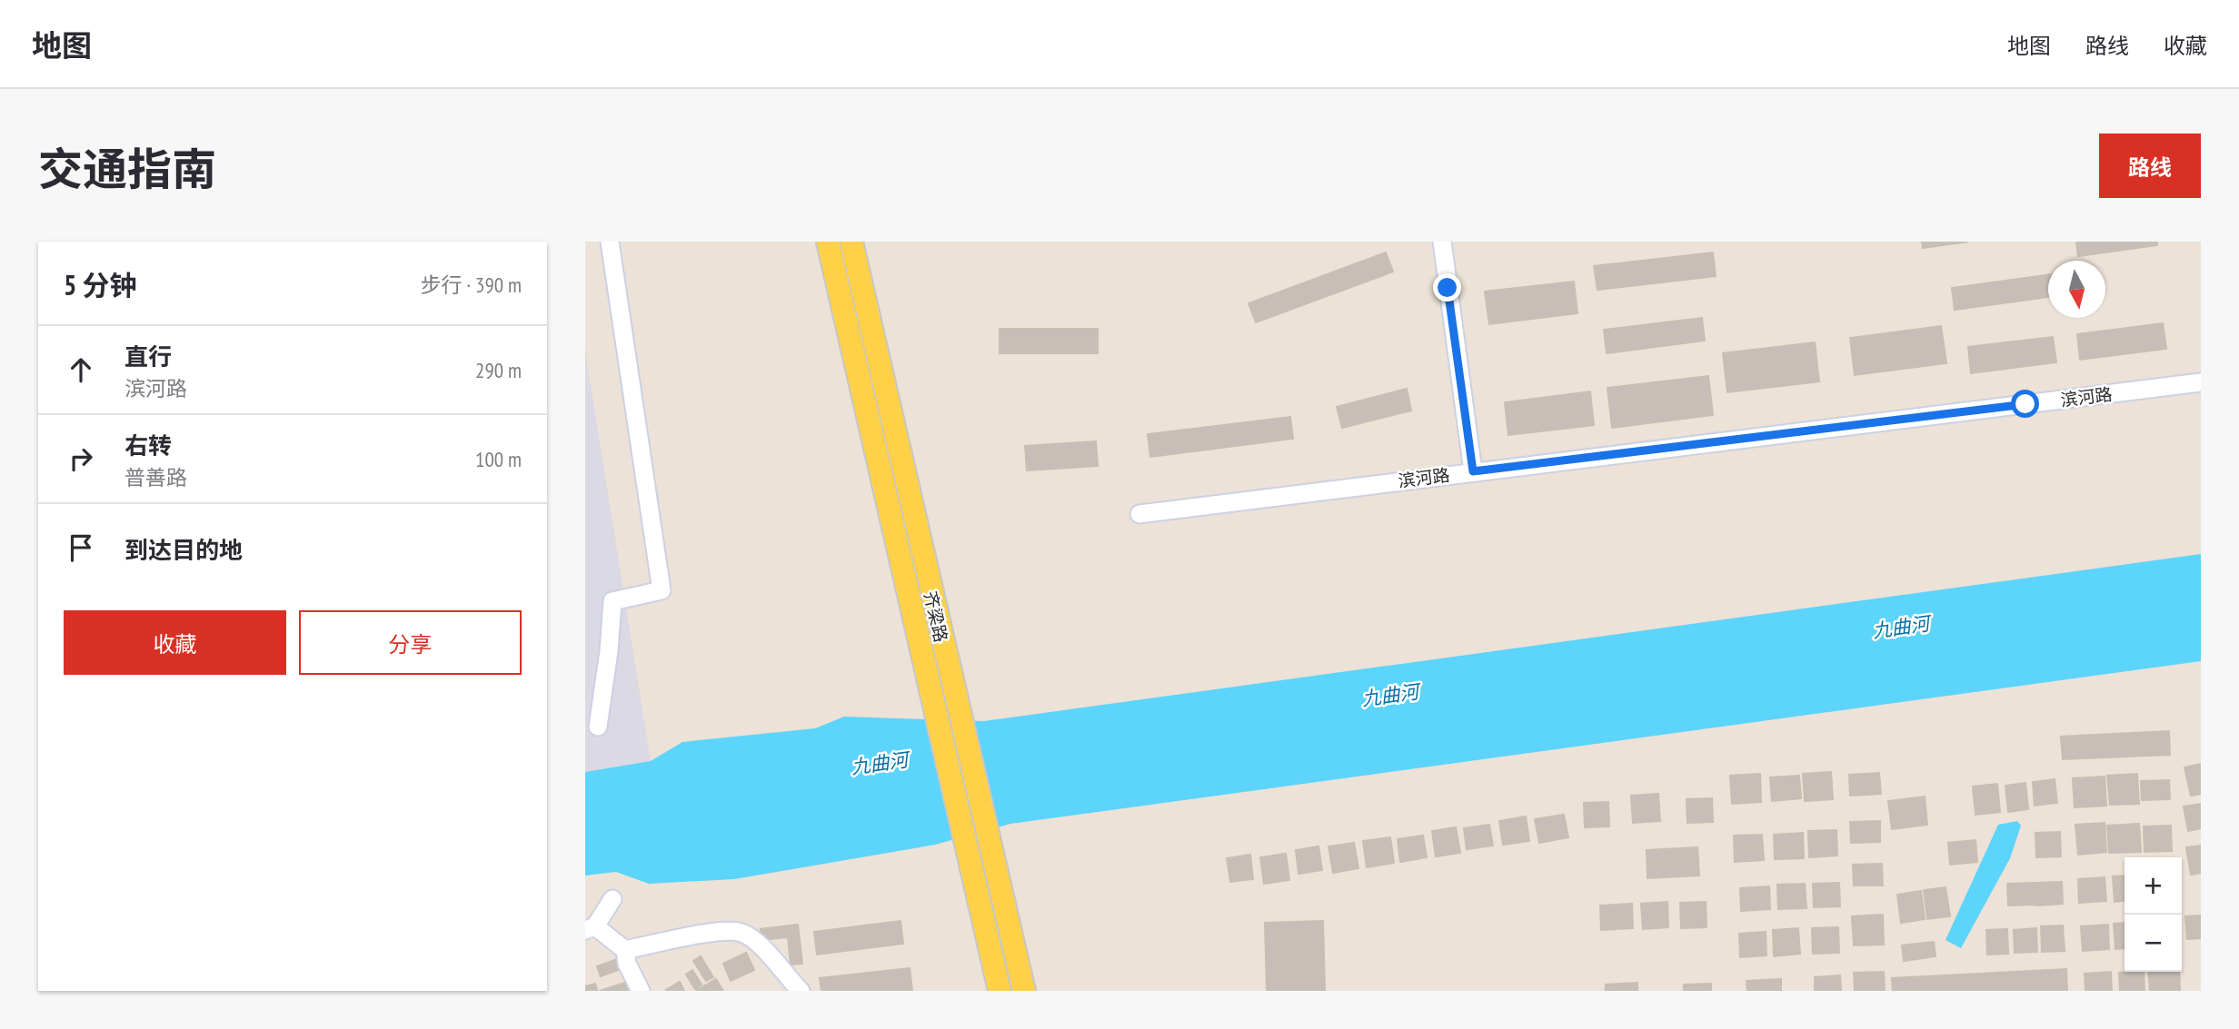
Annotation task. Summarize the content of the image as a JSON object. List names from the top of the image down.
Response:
{
  "streets": {
    "main road": ["齐梁路"],
    "street": ["滨河路"]
  },
  "water": ["九曲河"],
  "north": "bottom",
  "page": {
    "header": "地图",
    "nav": ["地图", "路线", "收藏"],
    "title": "交通指南",
    "buttons": [
      "路线",
      ["收藏", "分享"]
    ],
    "heading": ["5 分钟", "步行 · 390 m"],
    "list": [
      ["直行", "滨河路", "290 m"],
      ["右转", "普善路", "100 m"],
      "到达目的地"
    ],
    "map_buttons": ["+", "−"]
  }
}
